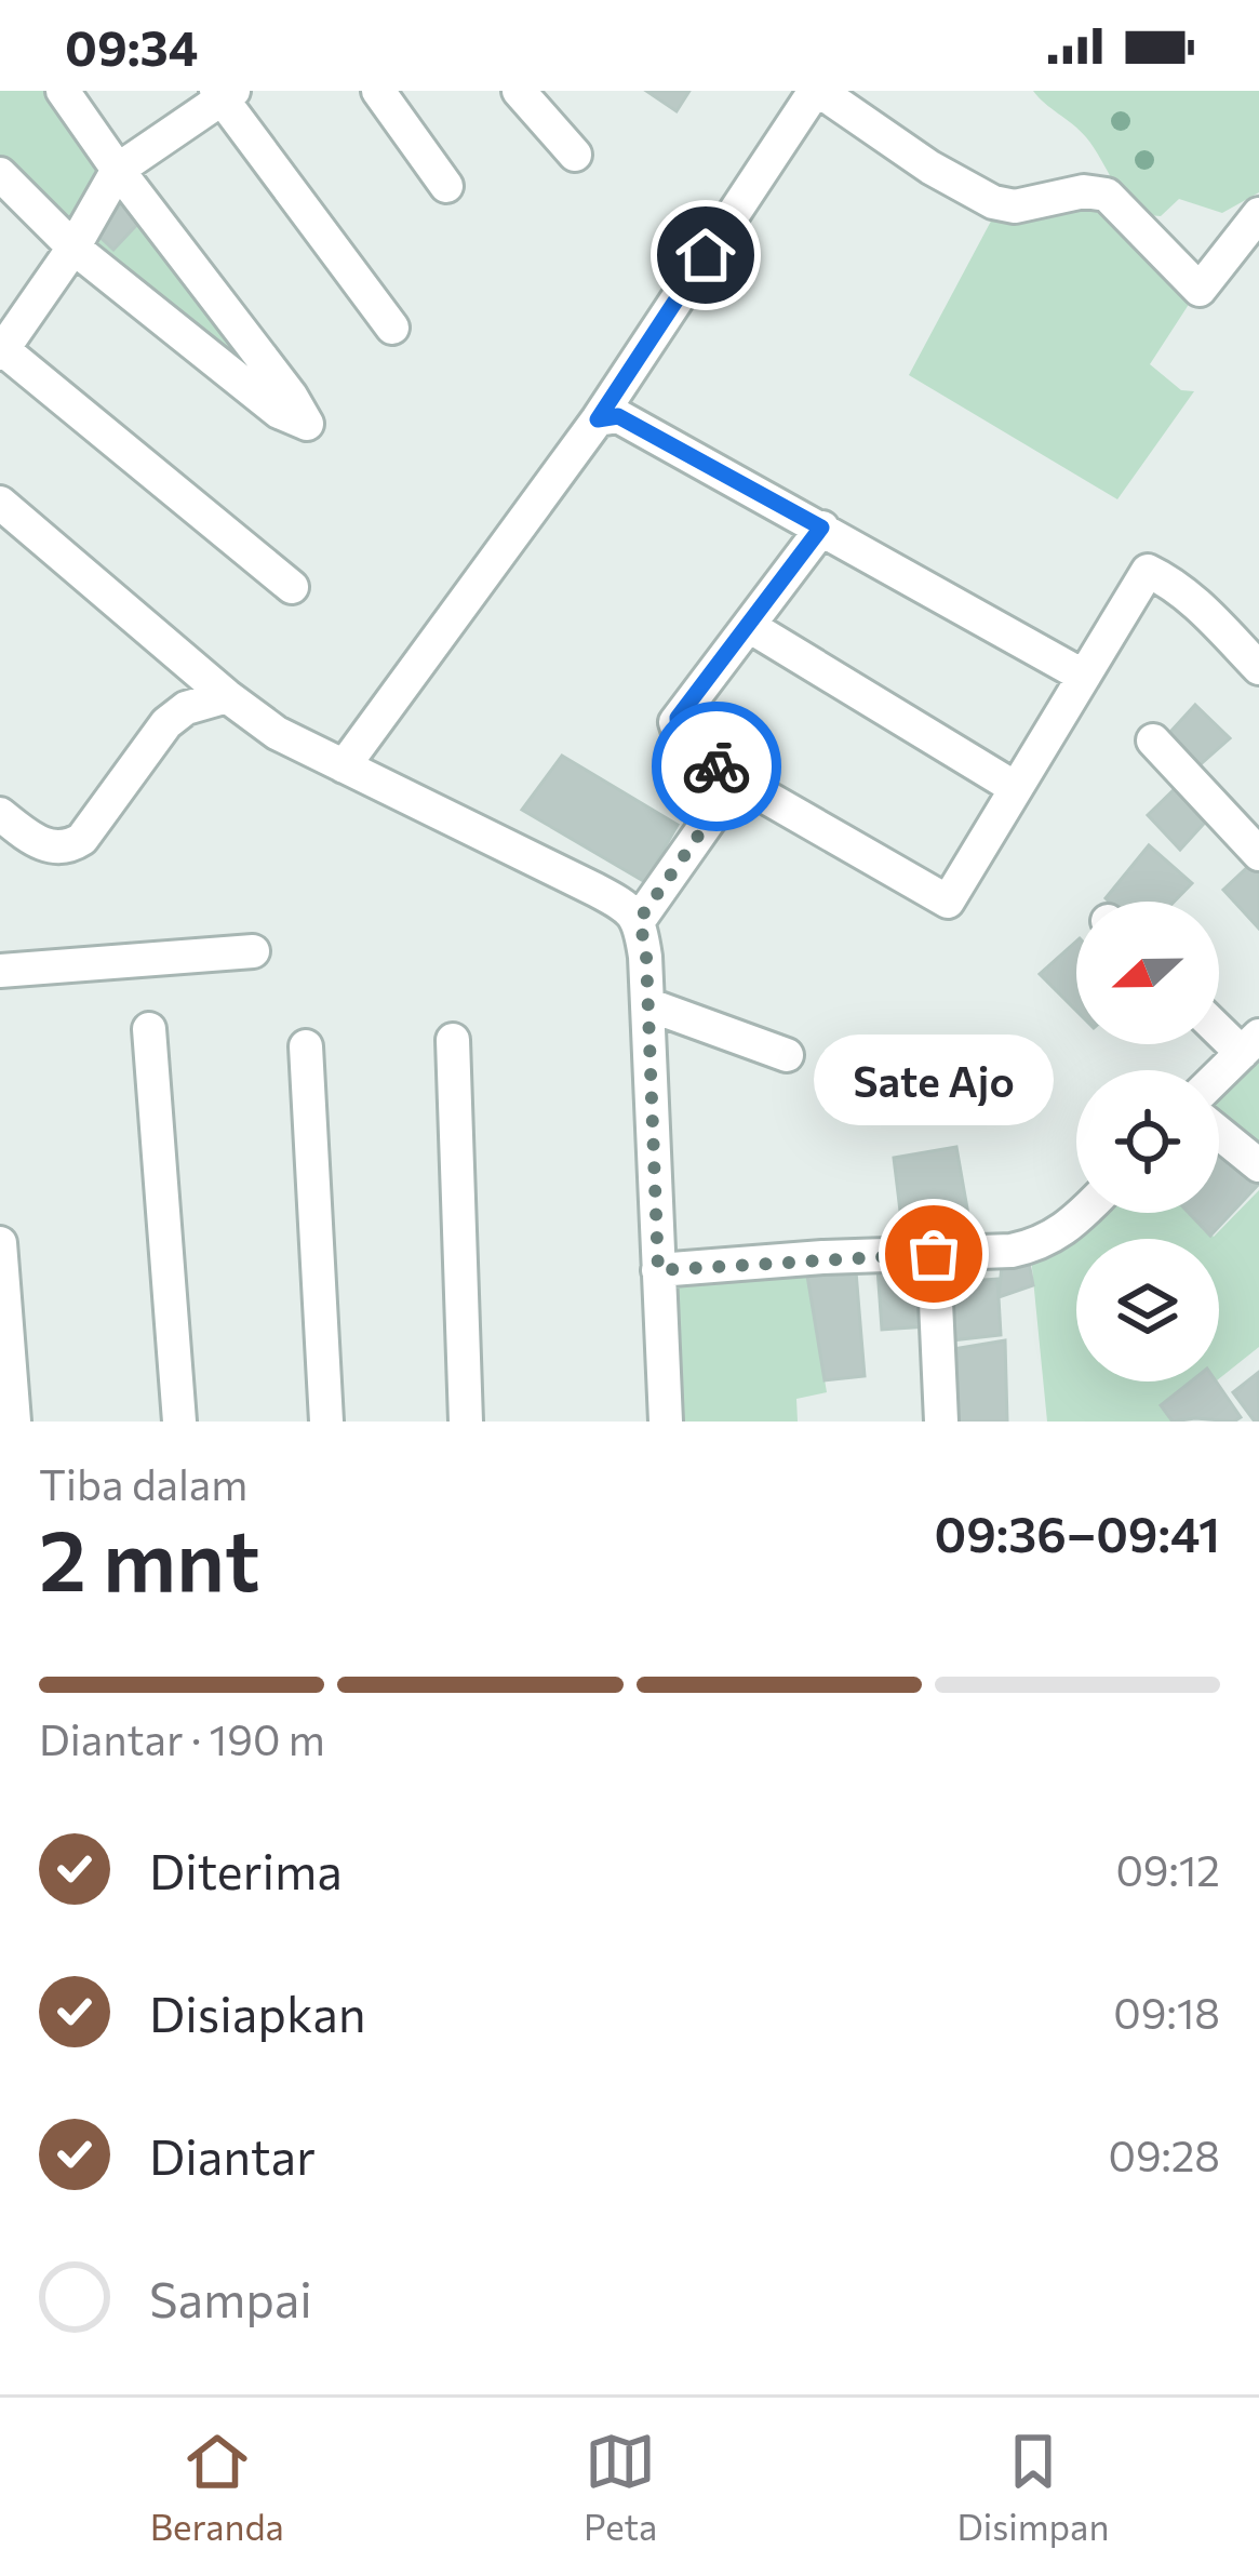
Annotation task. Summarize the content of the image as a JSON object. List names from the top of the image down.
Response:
{
  "places": ["Sate Ajo"],
  "north": "left",
  "page": {
    "status": "09:34",
    "bubble": "Sate Ajo",
    "heading": ["2 mnt", "Tiba dalam", "09:36–09:41"],
    "bar": "Diantar · 190 m",
    "list": [
      ["Diterima", "09:12"],
      ["Disiapkan", "09:18"],
      ["Diantar", "09:28"],
      "Sampai"
    ],
    "tabs": ["Beranda", "Peta", "Disimpan"]
  }
}
